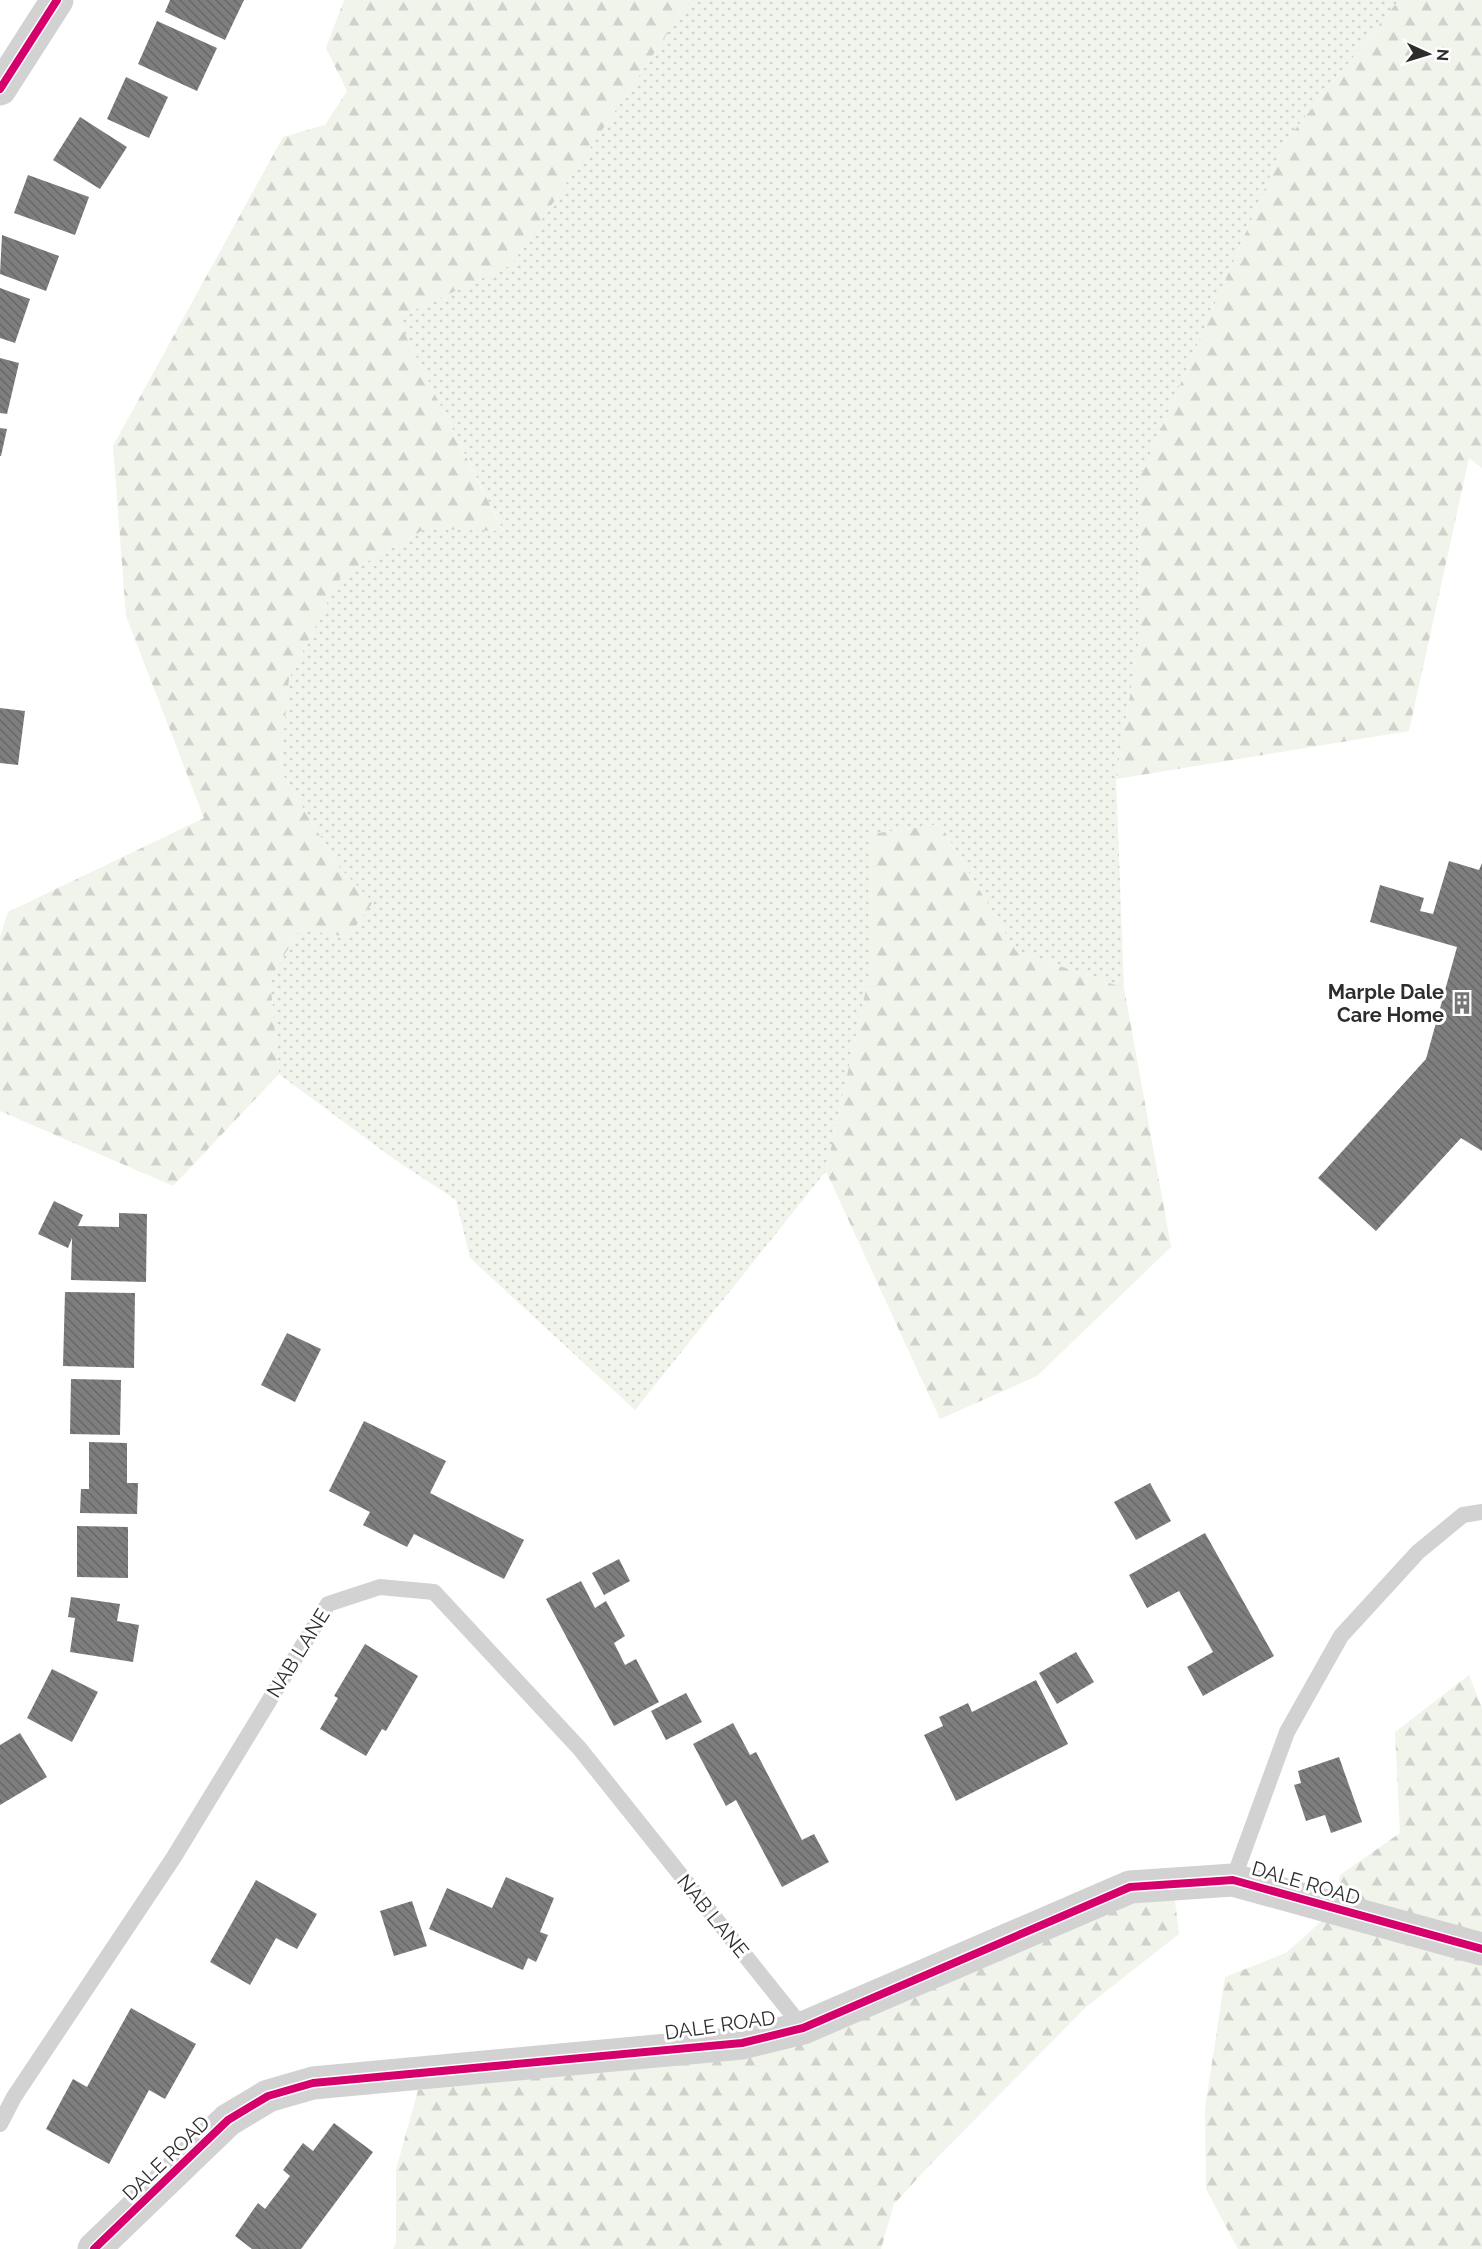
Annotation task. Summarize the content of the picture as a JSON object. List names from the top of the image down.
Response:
{
  "streets": {
    "street": ["DALE ROAD"],
    "lane": ["NAB LANE"]
  },
  "crossings": [
    ["NAB LANE", "DALE ROAD"]
  ],
  "places": {
    "building": ["Marple Dale Care Home"]
  },
  "north": "right"
}
